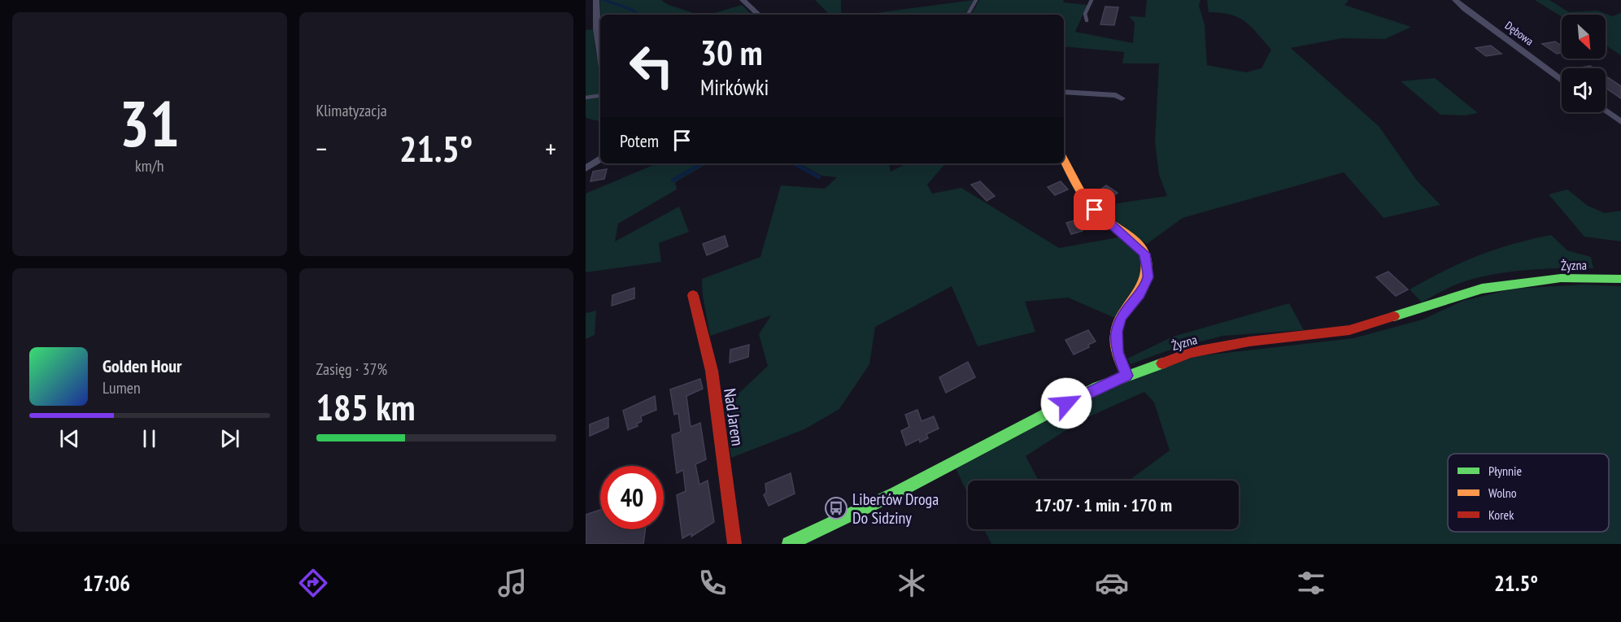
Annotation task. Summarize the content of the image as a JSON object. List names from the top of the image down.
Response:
{
  "streets": {
    "street": ["Dębowa", "Żyzna", "Nad Jarem"]
  },
  "places": {
    "bus stop": ["Libertów Droga Do Sidziny"]
  },
  "legend": ["Płynnie", "Wolno", "Korek"],
  "north": "bottom right",
  "page": {
    "tile": [
      ["31", "km/h"],
      "Klimatyzacja",
      ["Zasięg · 37%", "185 km"]
    ],
    "turn": ["30 m", "Mirkówki"],
    "then": "Potem",
    "heat": ["−", "21.5°", "+"],
    "song": ["Golden Hour", "Lumen"],
    "limit": "40",
    "trip": "17:07 · 1 min · 170 m",
    "tabs": ["17:06", "21.5°"]
  }
}
